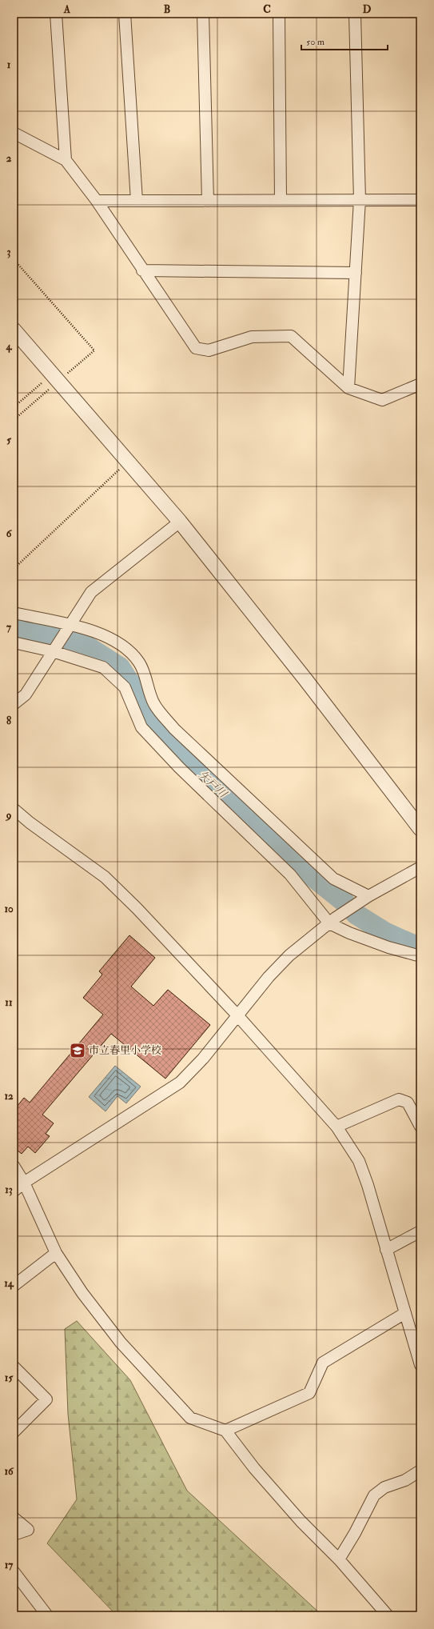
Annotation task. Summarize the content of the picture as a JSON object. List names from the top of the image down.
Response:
{
  "water": ["矢戸川"],
  "places": {
    "school or university": ["市立春里小学校"]
  },
  "scale_bar": "50 m",
  "grid": {
    "columns": [
      "A",
      "B",
      "C",
      "D"
    ],
    "rows": [
      "1",
      "2",
      "3",
      "4",
      "5",
      "6",
      "7",
      "8",
      "9",
      "10",
      "11",
      "12",
      "13",
      "14",
      "15",
      "16",
      "17"
    ]
  }
}
